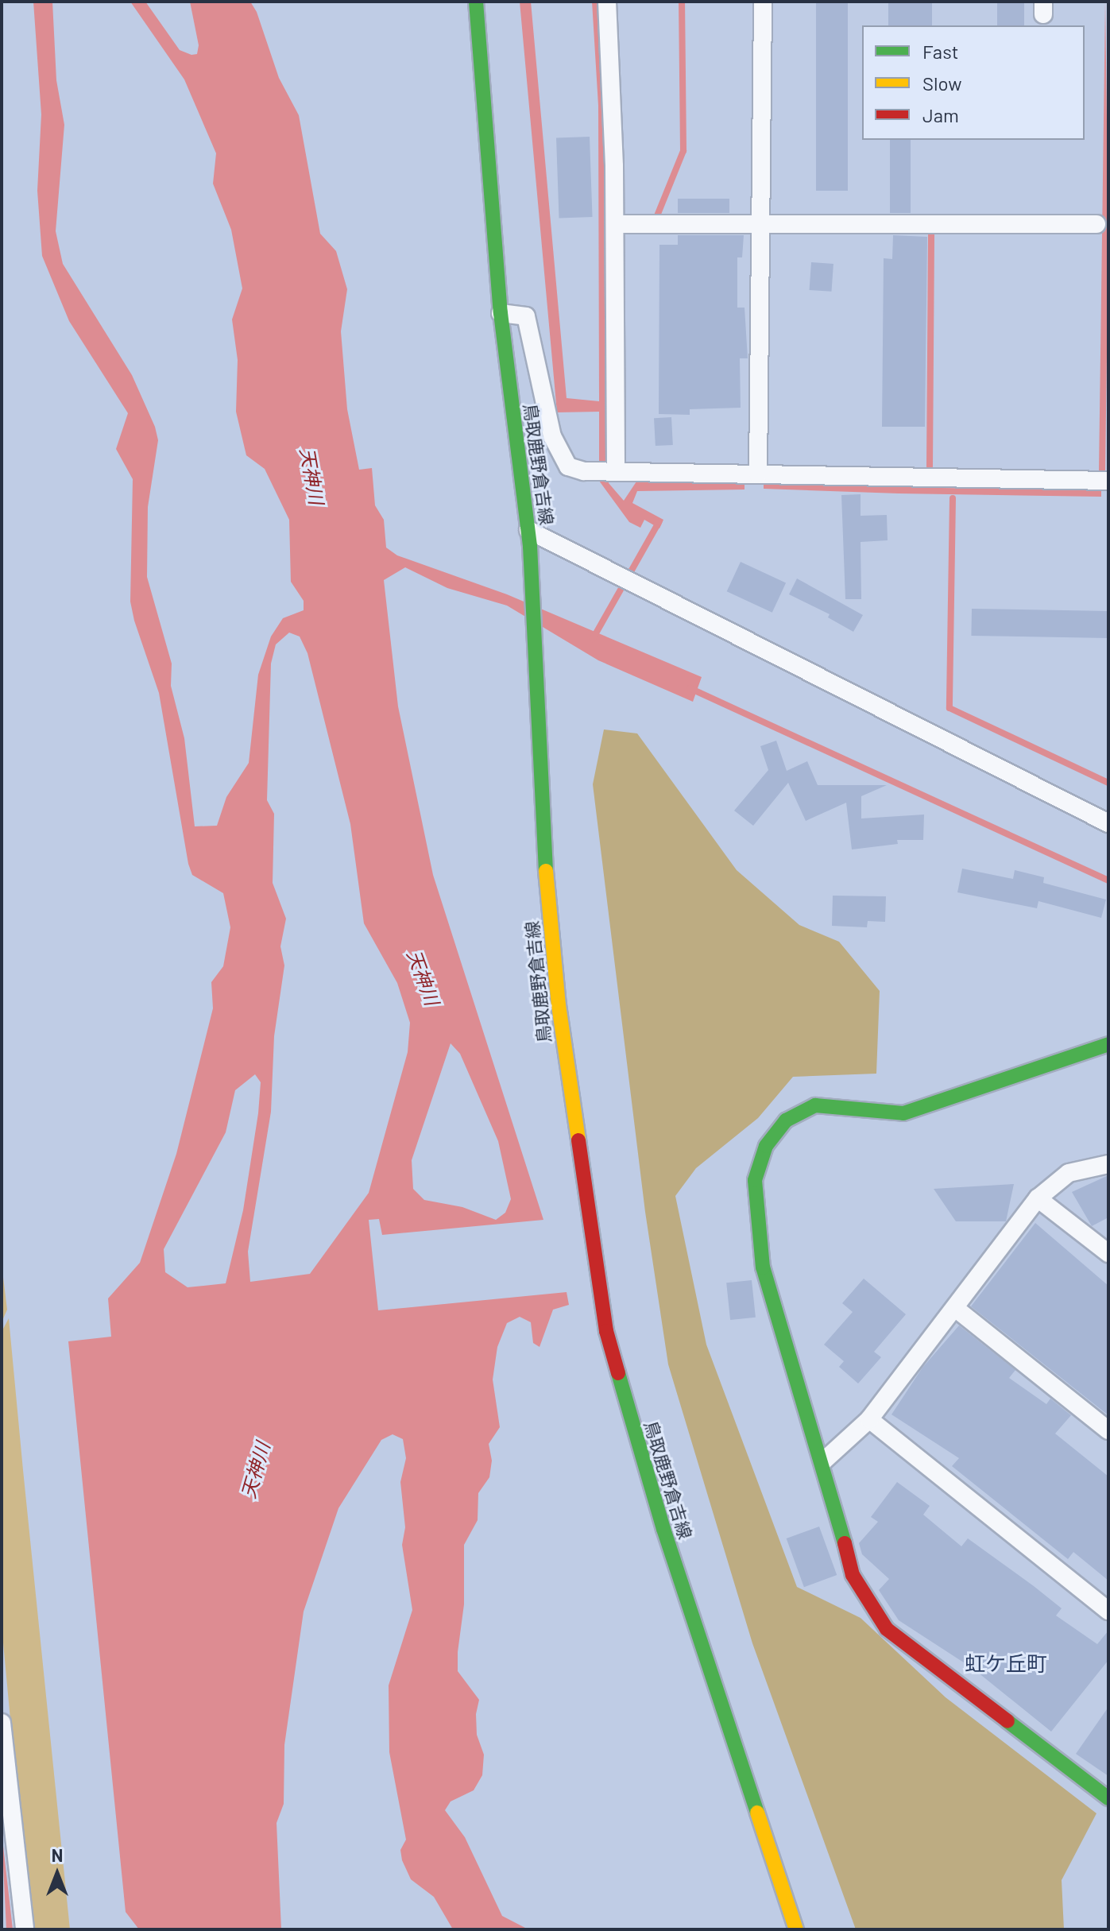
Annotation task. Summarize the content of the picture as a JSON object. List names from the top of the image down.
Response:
{
  "streets": {
    "main road": ["鳥取鹿野倉吉線"]
  },
  "districts": ["虹ケ丘町"],
  "water": ["天神川"],
  "legend": ["Fast", "Slow", "Jam"],
  "north": "top"
}
